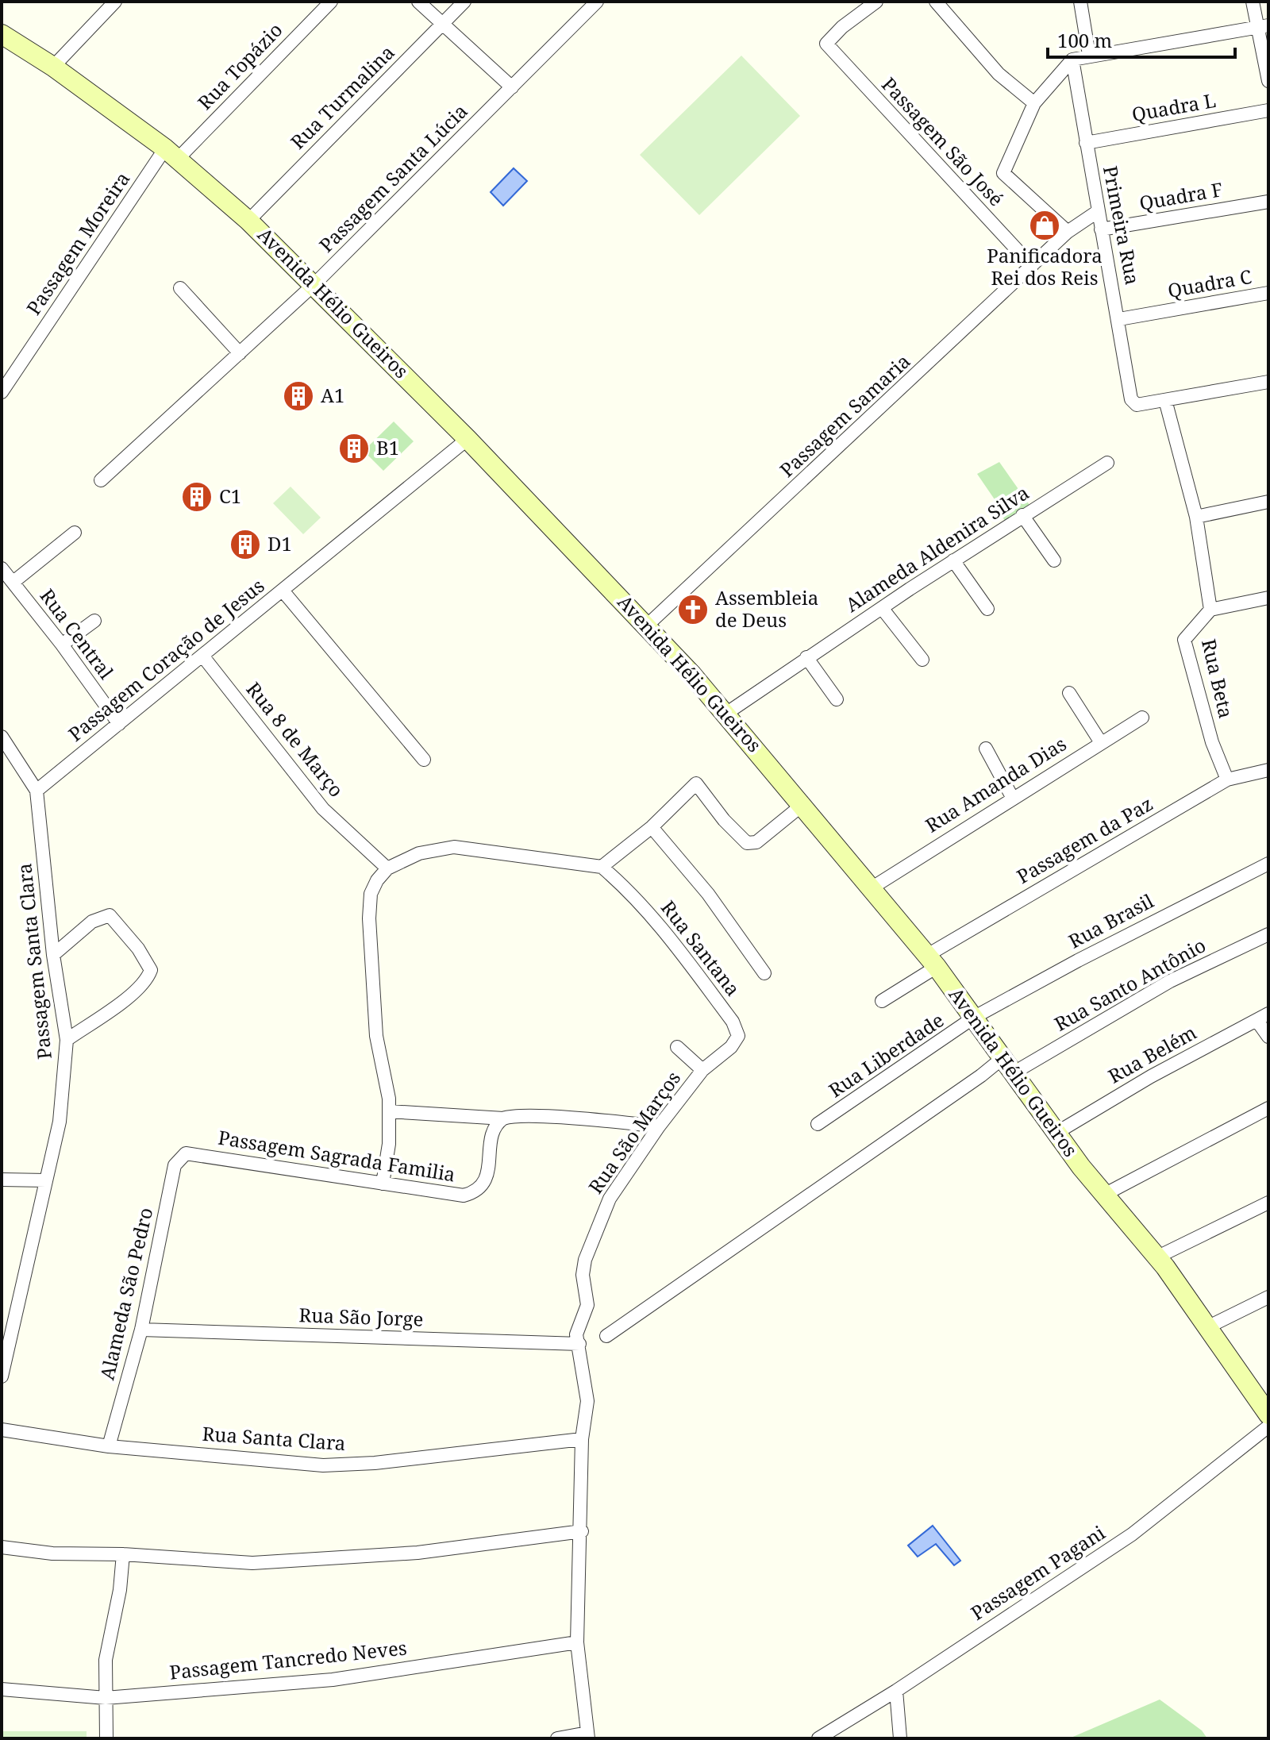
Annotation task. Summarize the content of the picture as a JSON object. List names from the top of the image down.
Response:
{
  "streets": {
    "main road": ["Avenida Hélio Gueiros"],
    "street": [
      "Rua Topázio",
      "Rua Turmalina",
      "Quadra L",
      "Passagem São José",
      "Passagem Santa Lúcia",
      "Quadra F",
      "Primeira Rua",
      "Passagem Moreira",
      "Quadra C",
      "Passagem Samaria",
      "Alameda Aldenira Silva",
      "Rua Central",
      "Passagem Coração de Jesus",
      "Rua Beta",
      "Rua 8 de Março",
      "Rua Amanda Dias",
      "Passagem da Paz",
      "Rua Brasil",
      "Rua Santana",
      "Passagem Santa Clara",
      "Rua Santo Antônio",
      "Rua Belém",
      "Rua Liberdade",
      "Rua São Marços",
      "Passagem Sagrada Familia",
      "Alameda São Pedro",
      "Rua São Jorge",
      "Rua Santa Clara",
      "Passagem Pagani",
      "Passagem Tancredo Neves"
    ]
  },
  "crossings": [
    ["Rua Topázio", "Passagem Moreira"],
    ["Rua Topázio", "Avenida Hélio Gueiros"],
    ["Rua Turmalina", "Avenida Hélio Gueiros"],
    ["Quadra L", "Primeira Rua"],
    ["Passagem São José", "Passagem Samaria"],
    ["Passagem Santa Lúcia", "Avenida Hélio Gueiros"],
    ["Quadra F", "Primeira Rua"],
    ["Primeira Rua", "Quadra C"],
    ["Primeira Rua", "Passagem Samaria"],
    ["Passagem Moreira", "Avenida Hélio Gueiros"],
    ["Avenida Hélio Gueiros", "Passagem Samaria"],
    ["Avenida Hélio Gueiros", "Alameda Aldenira Silva"],
    ["Avenida Hélio Gueiros", "Passagem Coração de Jesus"],
    ["Avenida Hélio Gueiros", "Rua Amanda Dias"],
    ["Avenida Hélio Gueiros", "Passagem da Paz"],
    ["Avenida Hélio Gueiros", "Rua Brasil"],
    ["Avenida Hélio Gueiros", "Rua Santo Antônio"],
    ["Avenida Hélio Gueiros", "Rua Belém"],
    ["Avenida Hélio Gueiros", "Rua Liberdade"],
    ["Rua Central", "Passagem Coração de Jesus"],
    ["Passagem Coração de Jesus", "Rua 8 de Março"],
    ["Passagem Coração de Jesus", "Passagem Santa Clara"],
    ["Rua Beta", "Passagem da Paz"],
    ["Rua Brasil", "Rua Liberdade"],
    ["Rua Santana", "Rua São Marços"],
    ["Rua São Marços", "Rua São Jorge"],
    ["Passagem Sagrada Familia", "Alameda São Pedro"],
    ["Alameda São Pedro", "Rua São Jorge"],
    ["Alameda São Pedro", "Rua Santa Clara"]
  ],
  "places": {
    "shop": ["Panificadora Rei dos Reis"],
    "building": [
      "A1",
      "B1",
      "C1",
      "D1"
    ],
    "church": ["Assembleia de Deus"]
  },
  "scale_bar": "100 m"
}
